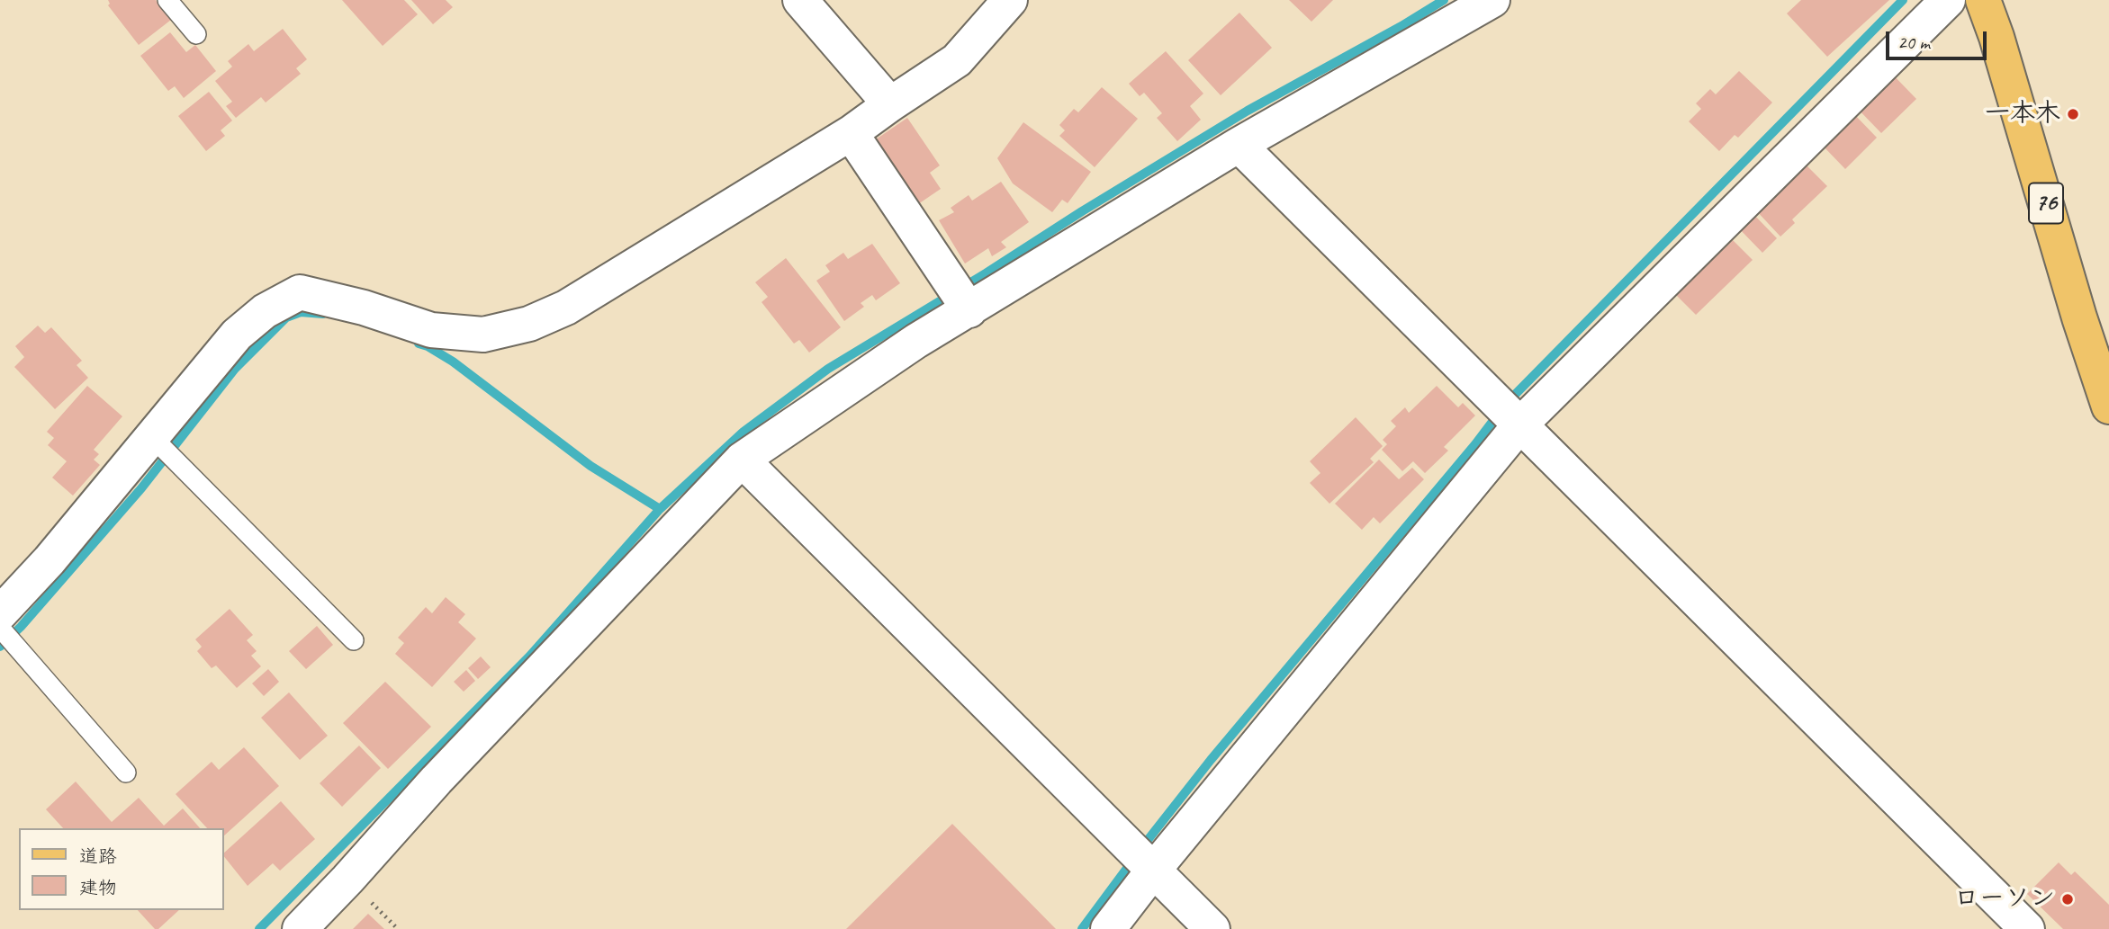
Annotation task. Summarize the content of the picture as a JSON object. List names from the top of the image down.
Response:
{
  "streets": {
    "main road": ["76"]
  },
  "places": ["一本木", "ローソン"],
  "legend": ["道路", "建物"],
  "scale_bar": "20 m"
}
